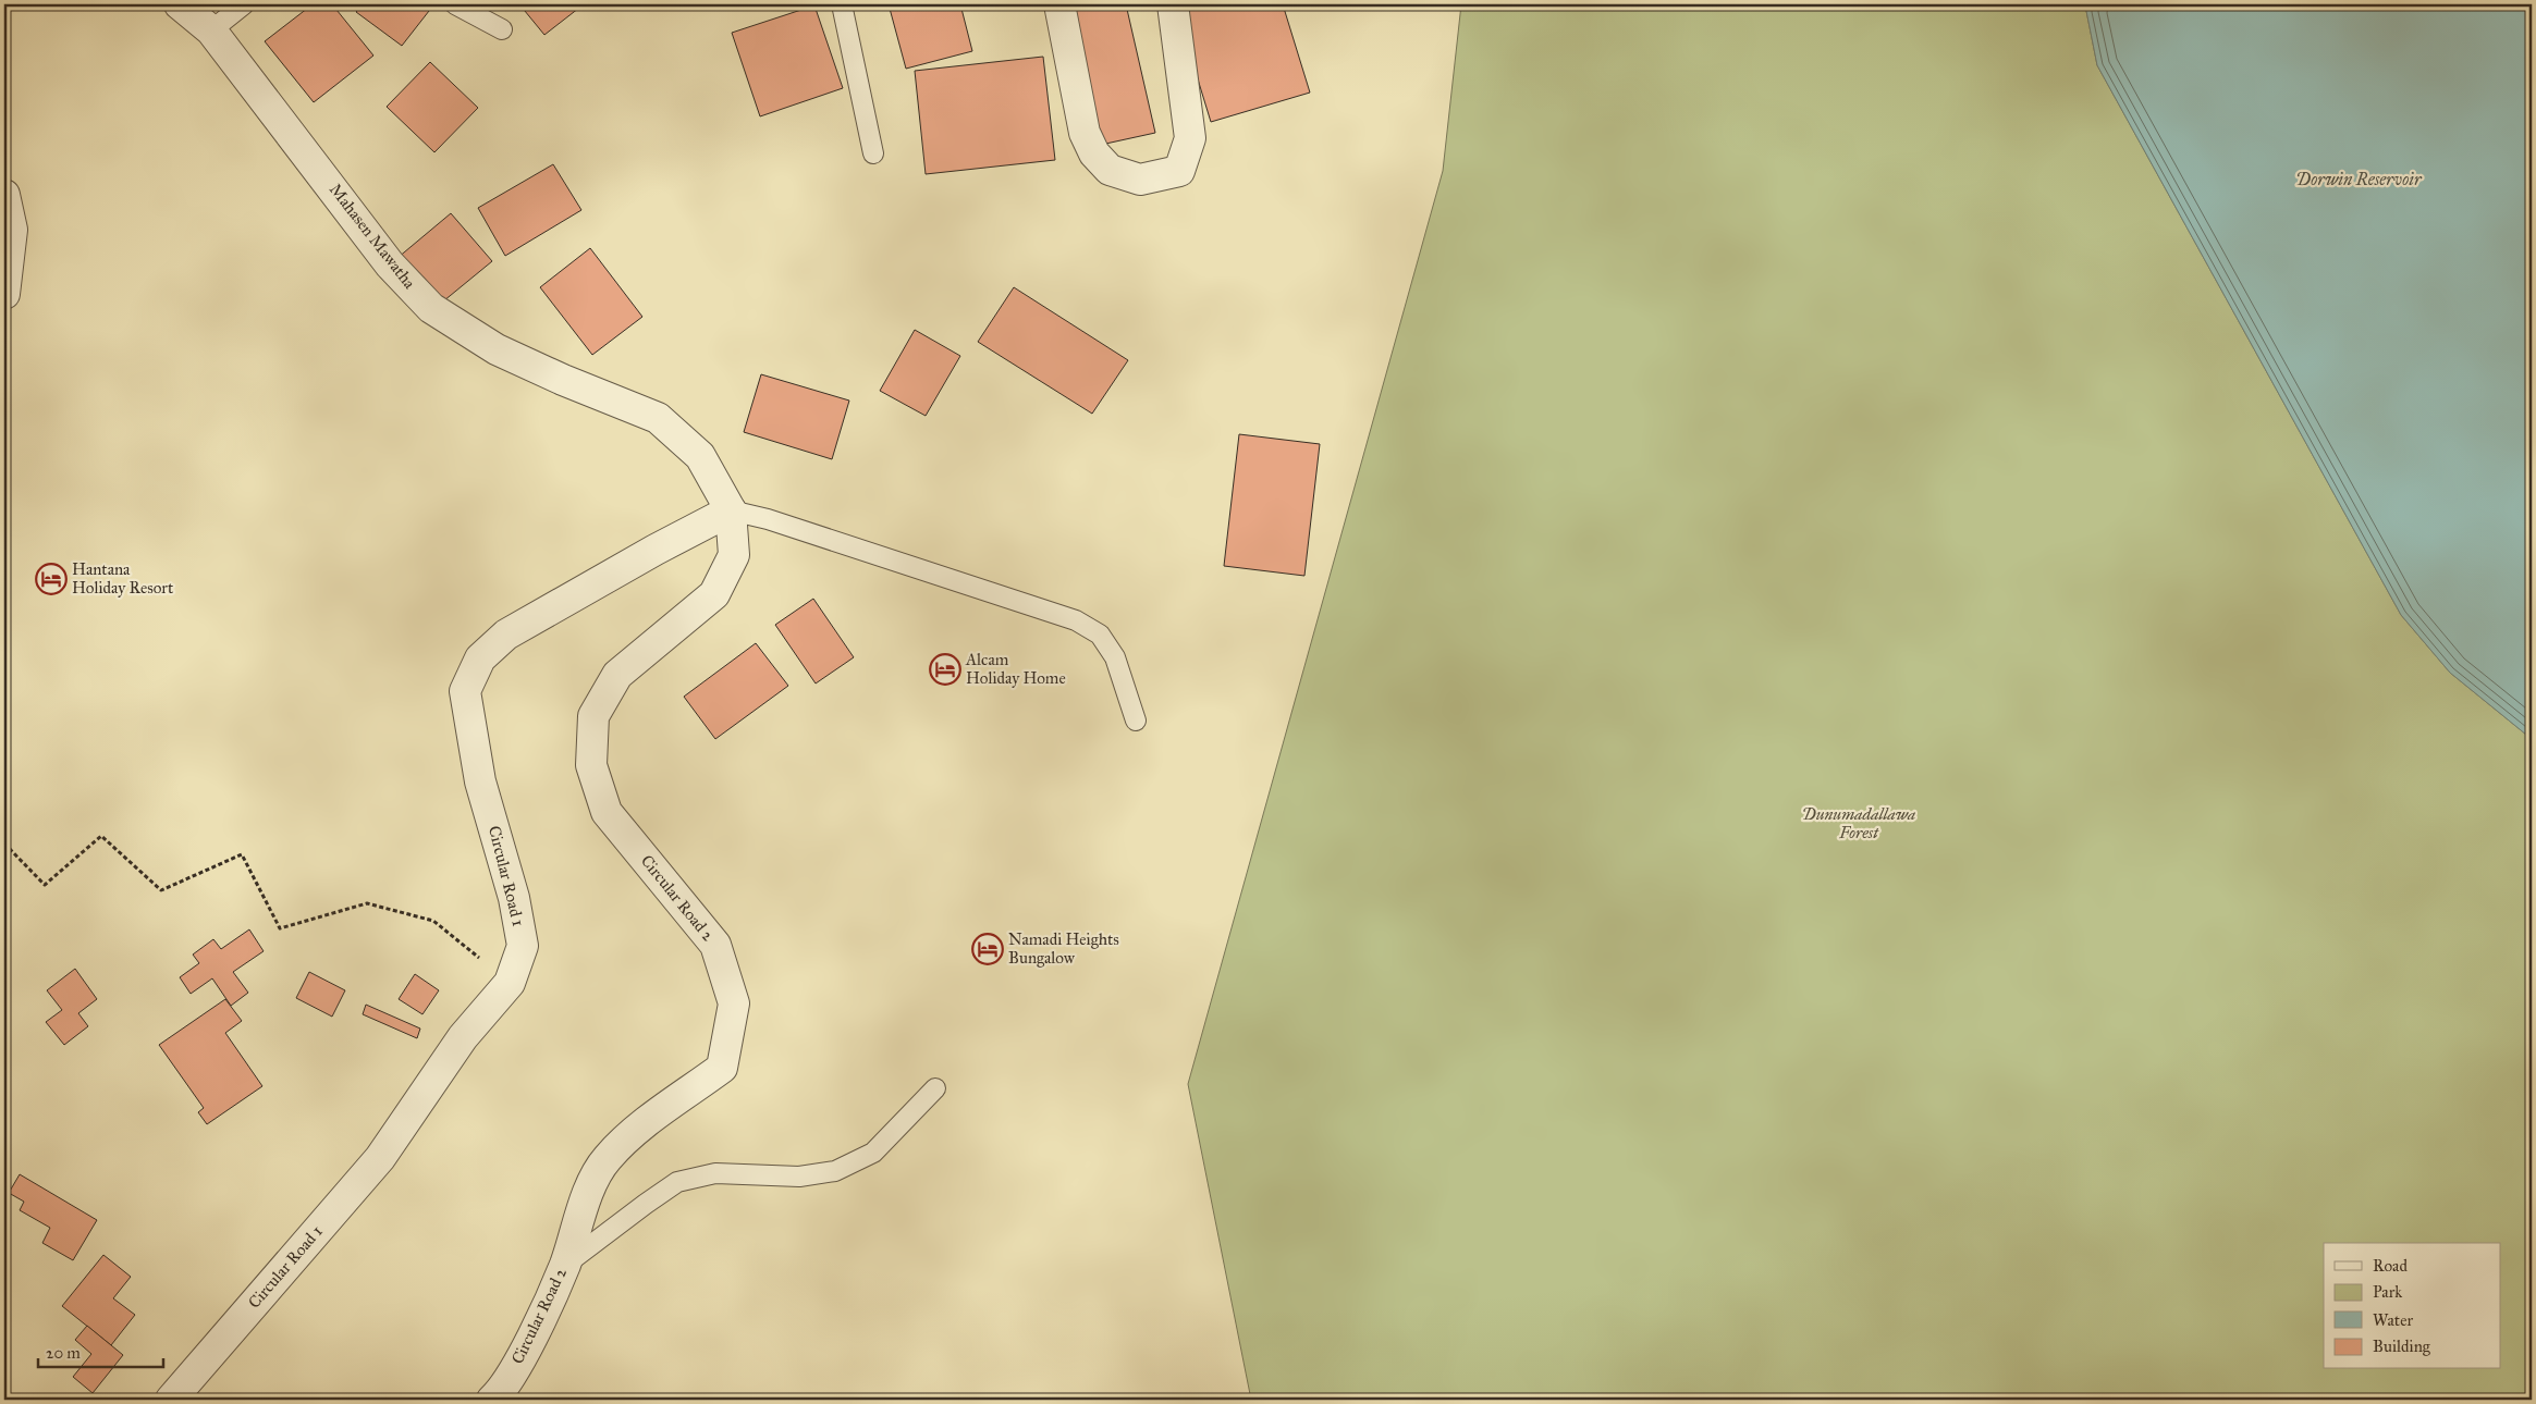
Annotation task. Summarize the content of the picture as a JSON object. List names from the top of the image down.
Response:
{
  "streets": {
    "street": ["Mahasen Mawatha", "Circular Road 1", "Circular Road 2"]
  },
  "crossings": [
    ["Mahasen Mawatha", "Circular Road 1"],
    ["Mahasen Mawatha", "Circular Road 2"],
    ["Circular Road 1", "Circular Road 2"]
  ],
  "water": ["Dorwin Reservoir"],
  "parks": ["Dunumadallawa Forest"],
  "places": {
    "hotel": ["Hantana Holiday Resort", "Alcam Holiday Home", "Namadi Heights Bungalow"]
  },
  "legend": [
    "Road",
    "Park",
    "Water",
    "Building"
  ],
  "scale_bar": "20 m"
}
